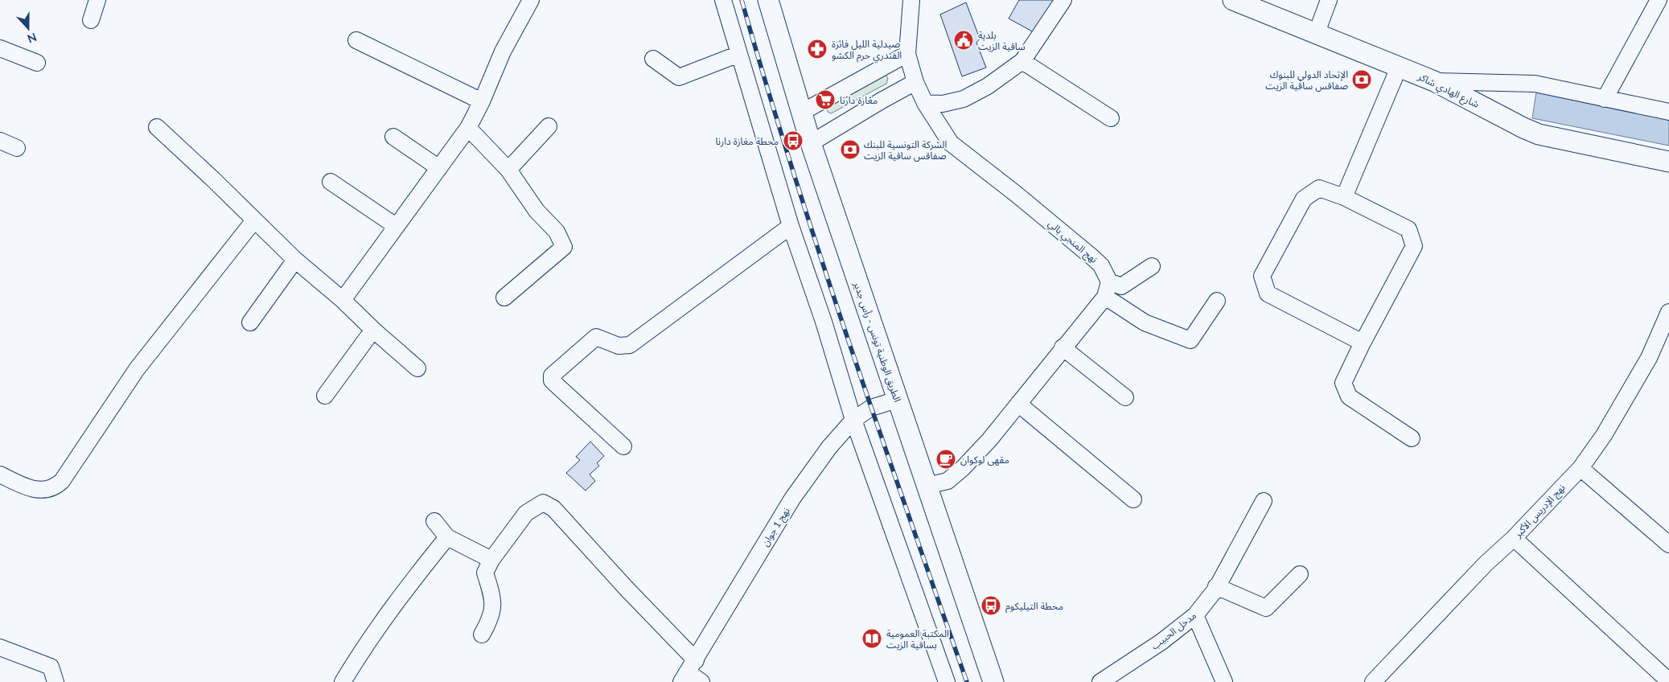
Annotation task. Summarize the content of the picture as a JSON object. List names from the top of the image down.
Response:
{
  "streets": {
    "main road": ["شارع الهادي شاكر", "الطريق الوطنية تونس - رأس جدير"],
    "street": [
      "نهج المنجي بالي",
      "نهج الإدريس الأكبر",
      "نهج 1 جوان",
      "مدخل الحبيب"
    ]
  },
  "crossings": [
    ["الطريق الوطنية تونس - رأس جدير", "نهج 1 جوان"]
  ],
  "places": {
    "public building": ["بلدية ساقية الزيت"],
    "pharmacy": ["صيدلية الليل فائزة الفندري حرم الكشو"],
    "bank": ["الإتحاد الدولي للبنوك صفاقس ساقية الزيت", "الشركة التونسية للبنك صفاقس ساقية الزيت"],
    "supermarket": ["مغازة دارنا"],
    "bus stop": ["محطة مغازة دارنا", "محطة التيليكوم"],
    "cafe": ["مقهى لوكوان"],
    "library": ["المكتبة العمومية بساقية الزيت"]
  },
  "north": "bottom"
}
